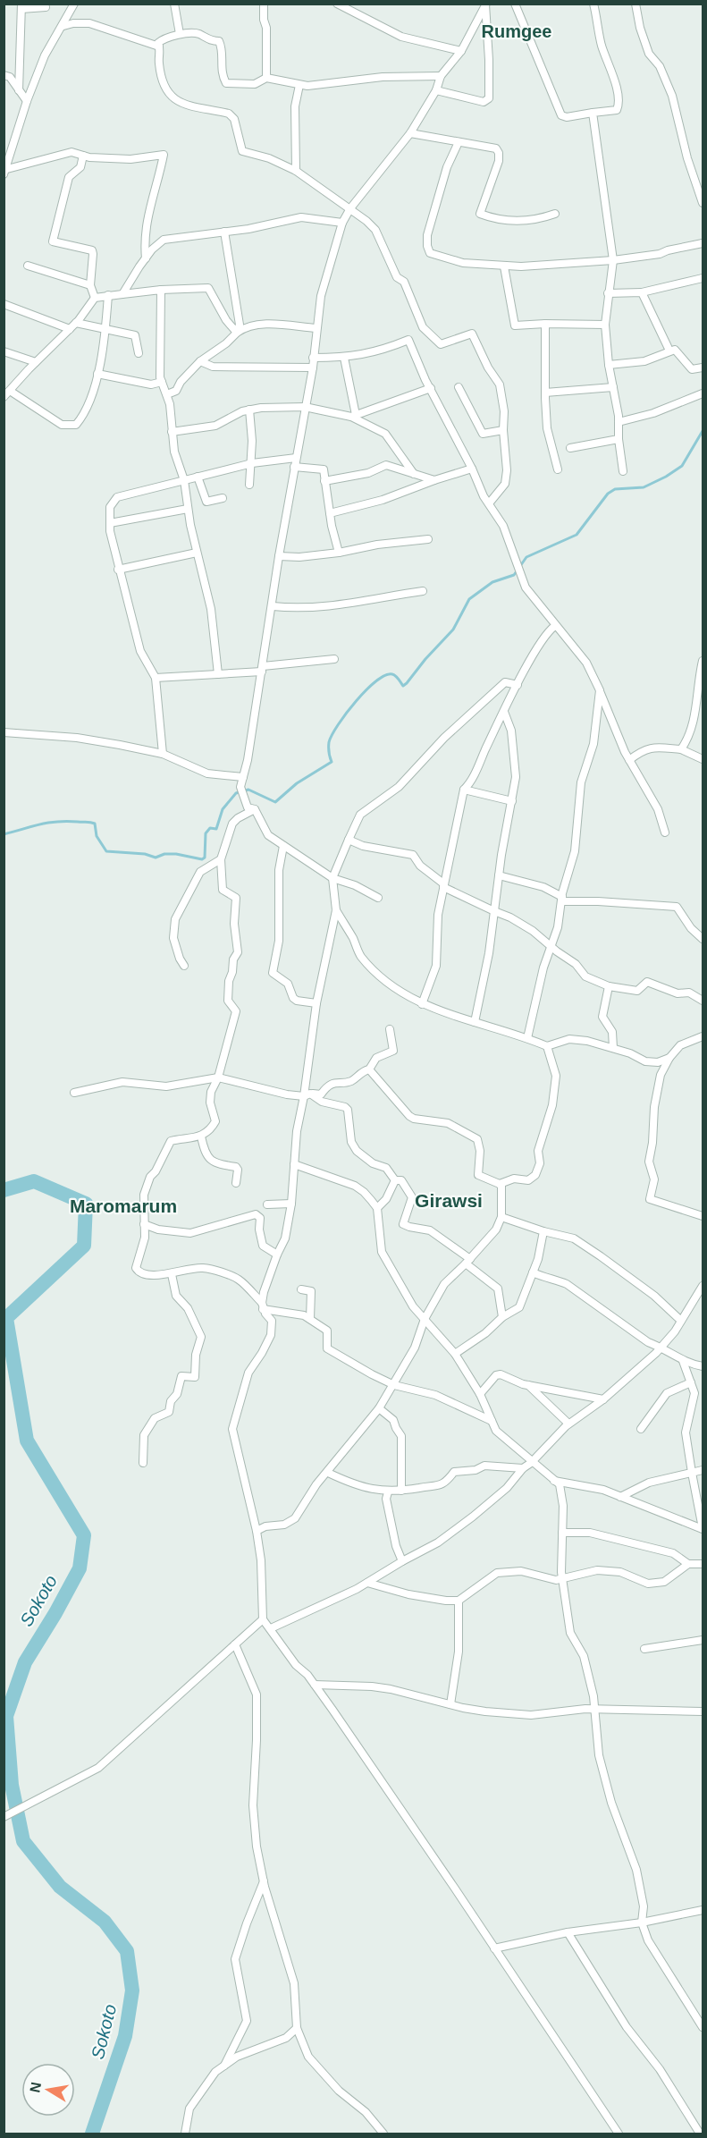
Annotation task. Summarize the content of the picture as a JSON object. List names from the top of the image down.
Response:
{
  "districts": ["Rumgee", "Girawsi", "Maromarum"],
  "water": ["Sokoto"],
  "north": "left"
}
